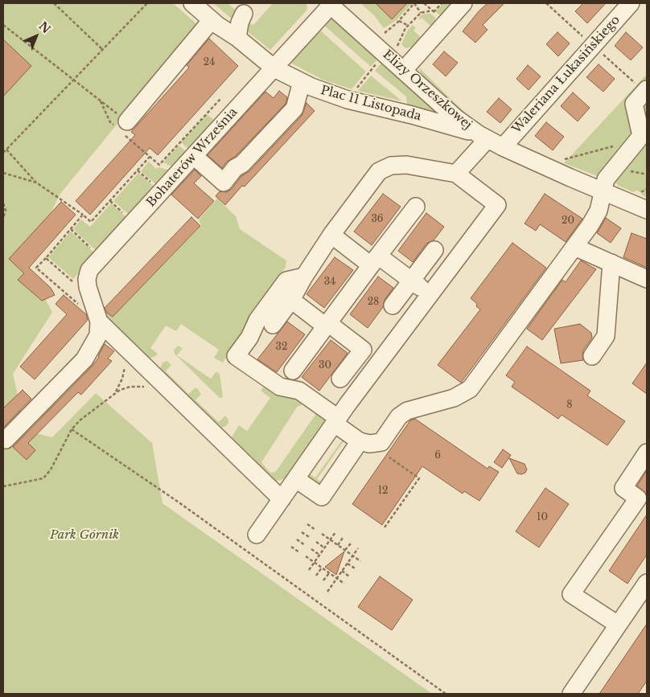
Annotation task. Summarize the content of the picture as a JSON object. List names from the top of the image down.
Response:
{
  "streets": {
    "street": [
      "Waleriana Łukasińskiego",
      "Elizy Orzeszkowej",
      "Plac 11 Listopada",
      "Bohaterów Września"
    ]
  },
  "crossings": [
    ["Waleriana Łukasińskiego", "Elizy Orzeszkowej"],
    ["Elizy Orzeszkowej", "Plac 11 Listopada"],
    ["Elizy Orzeszkowej", "Bohaterów Września"],
    ["Plac 11 Listopada", "Bohaterów Września"]
  ],
  "parks": ["Park Górnik"],
  "house_numbers": [
    "24",
    "36",
    "20",
    "34",
    "28",
    "32",
    "30",
    "8",
    "6",
    "12",
    "10"
  ],
  "north": "top right"
}
